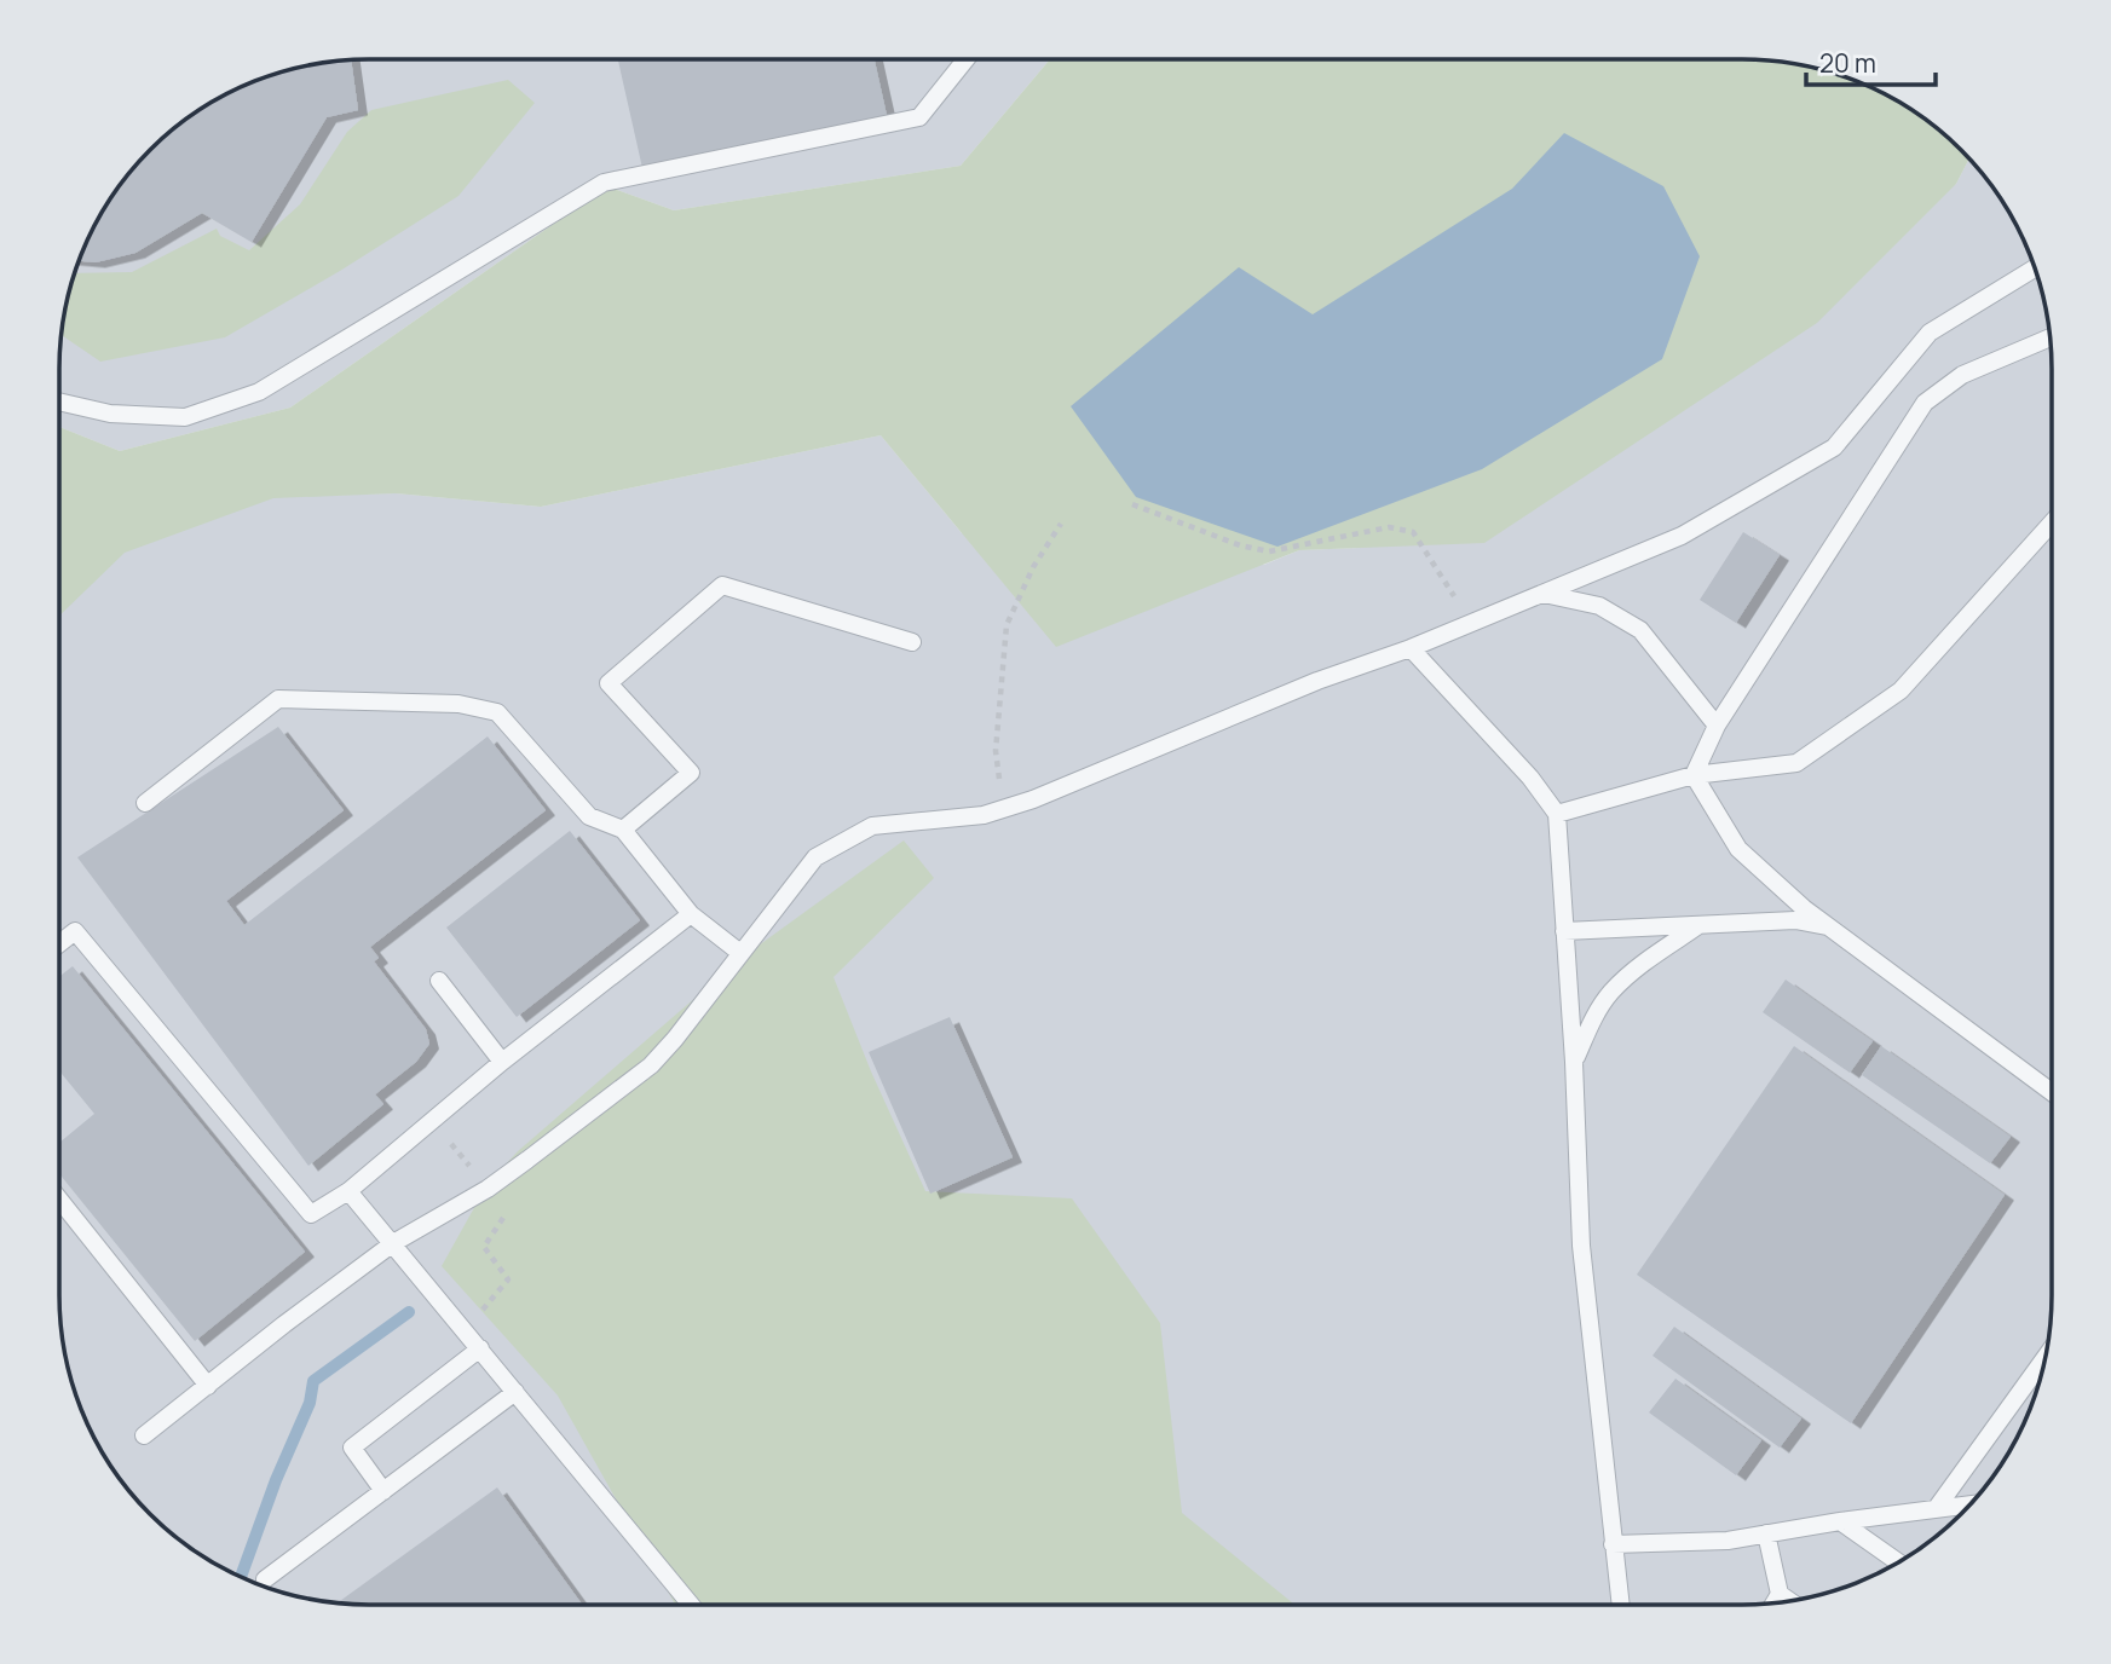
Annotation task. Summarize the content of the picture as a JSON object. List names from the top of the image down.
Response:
{
  "scale_bar": "20 m"
}
